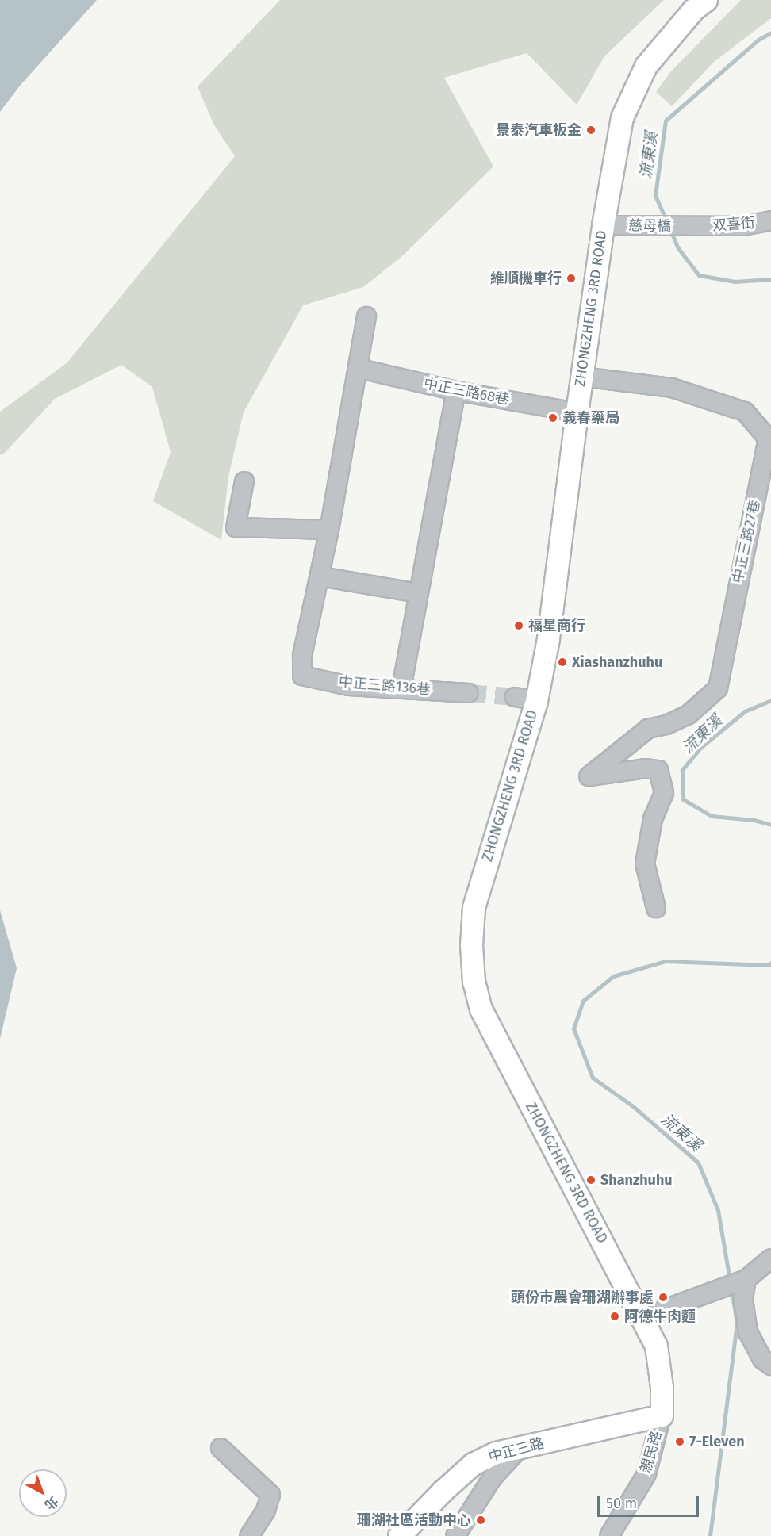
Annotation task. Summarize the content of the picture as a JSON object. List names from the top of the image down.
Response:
{
  "streets": {
    "main road": ["ZHONGZHENG 3RD ROAD", "中正三路"],
    "street": [
      "双喜街",
      "慈母橋",
      "中正三路68巷",
      "中正三路27巷",
      "中正三路136巷",
      "親民路"
    ]
  },
  "crossings": [
    ["双喜街", "慈母橋"],
    ["慈母橋", "ZHONGZHENG 3RD ROAD"],
    ["ZHONGZHENG 3RD ROAD", "中正三路68巷"],
    ["ZHONGZHENG 3RD ROAD", "中正三路27巷"],
    ["ZHONGZHENG 3RD ROAD", "中正三路"],
    ["ZHONGZHENG 3RD ROAD", "親民路"],
    ["中正三路", "親民路"]
  ],
  "water": ["流東溪"],
  "places": [
    "景泰汽車板金",
    "維順機車行",
    "義春藥局",
    "福星商行",
    "Xiashanzhuhu",
    "Shanzhuhu",
    "頭份市農會珊湖辦事處",
    "阿德牛肉麵",
    "7-Eleven",
    "珊湖社區活動中心"
  ],
  "scale_bar": "50 m",
  "north": "bottom right"
}
